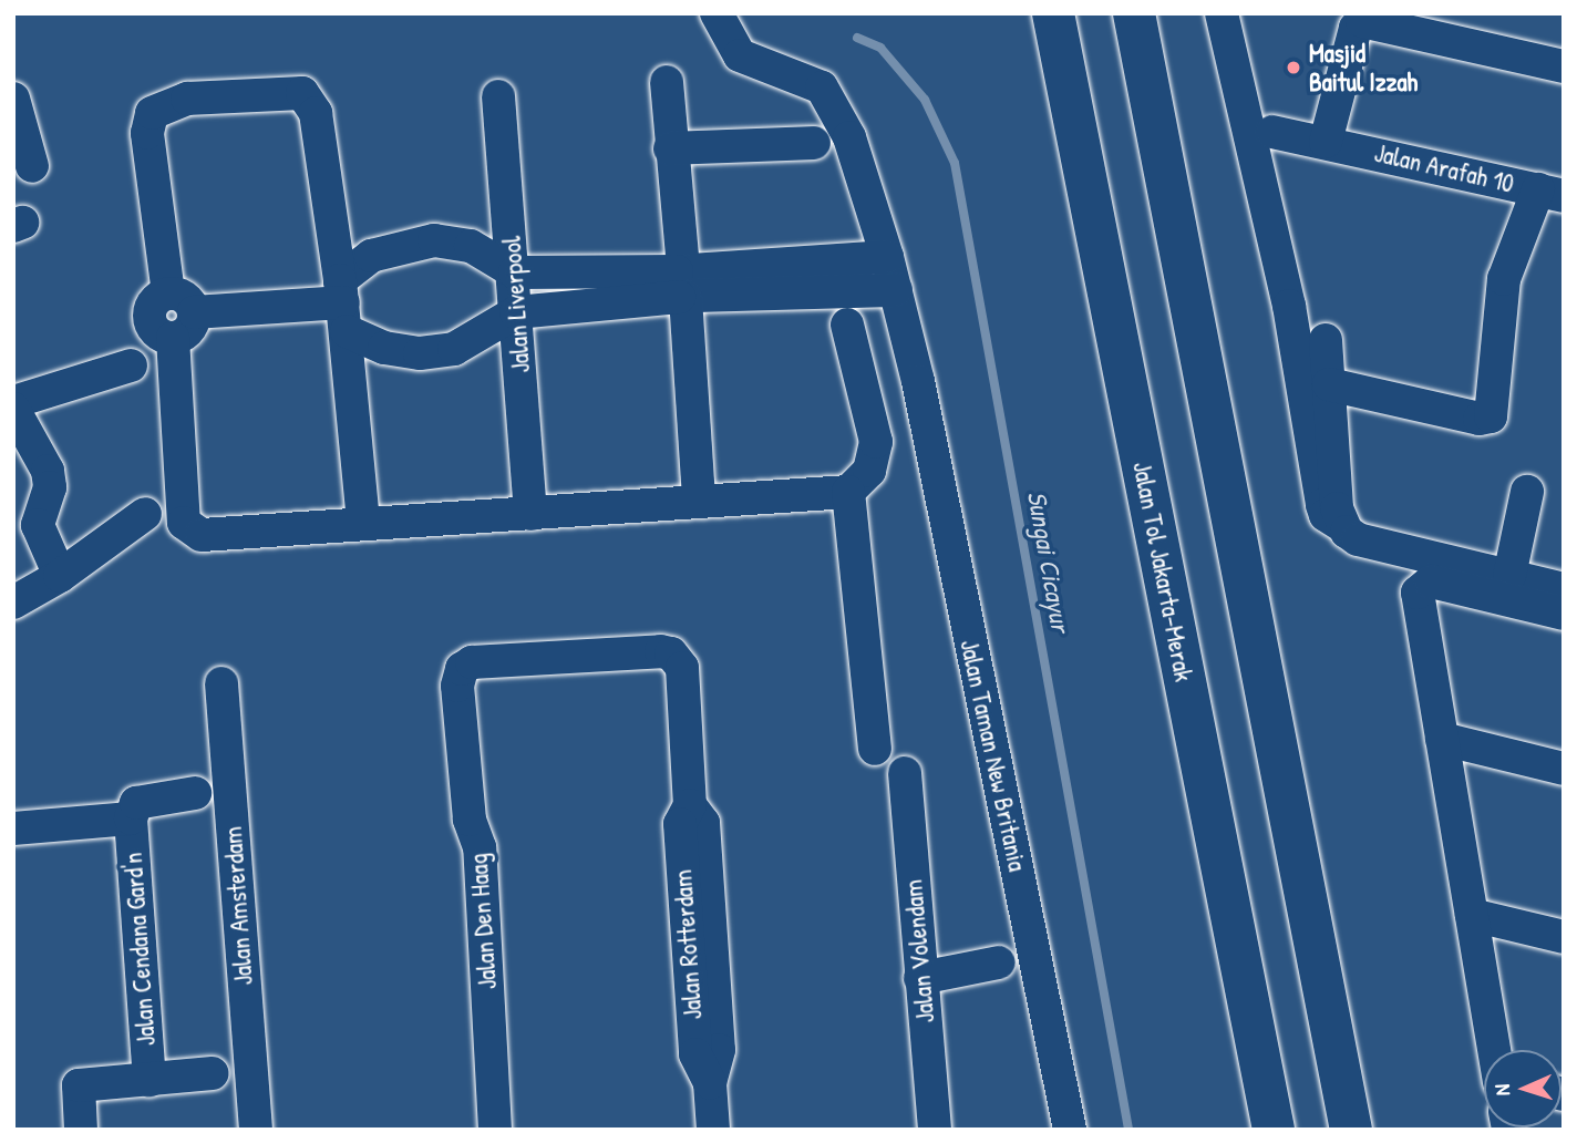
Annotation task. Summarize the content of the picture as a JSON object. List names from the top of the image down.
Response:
{
  "streets": {
    "highway": ["Jalan Tol Jakarta–Merak"],
    "street": [
      "Jalan Arafah 10",
      "Jalan Liverpool",
      "Jalan Taman New Britania",
      "Jalan Amsterdam",
      "Jalan Den Haag",
      "Jalan Rotterdam",
      "Jalan Cendana Gard'n",
      "Jalan Volendam"
    ]
  },
  "crossings": [
    ["Jalan Den Haag", "Jalan Rotterdam"]
  ],
  "water": ["Sungai Cicayur"],
  "places": ["Masjid Baitul Izzah"],
  "north": "left"
}
